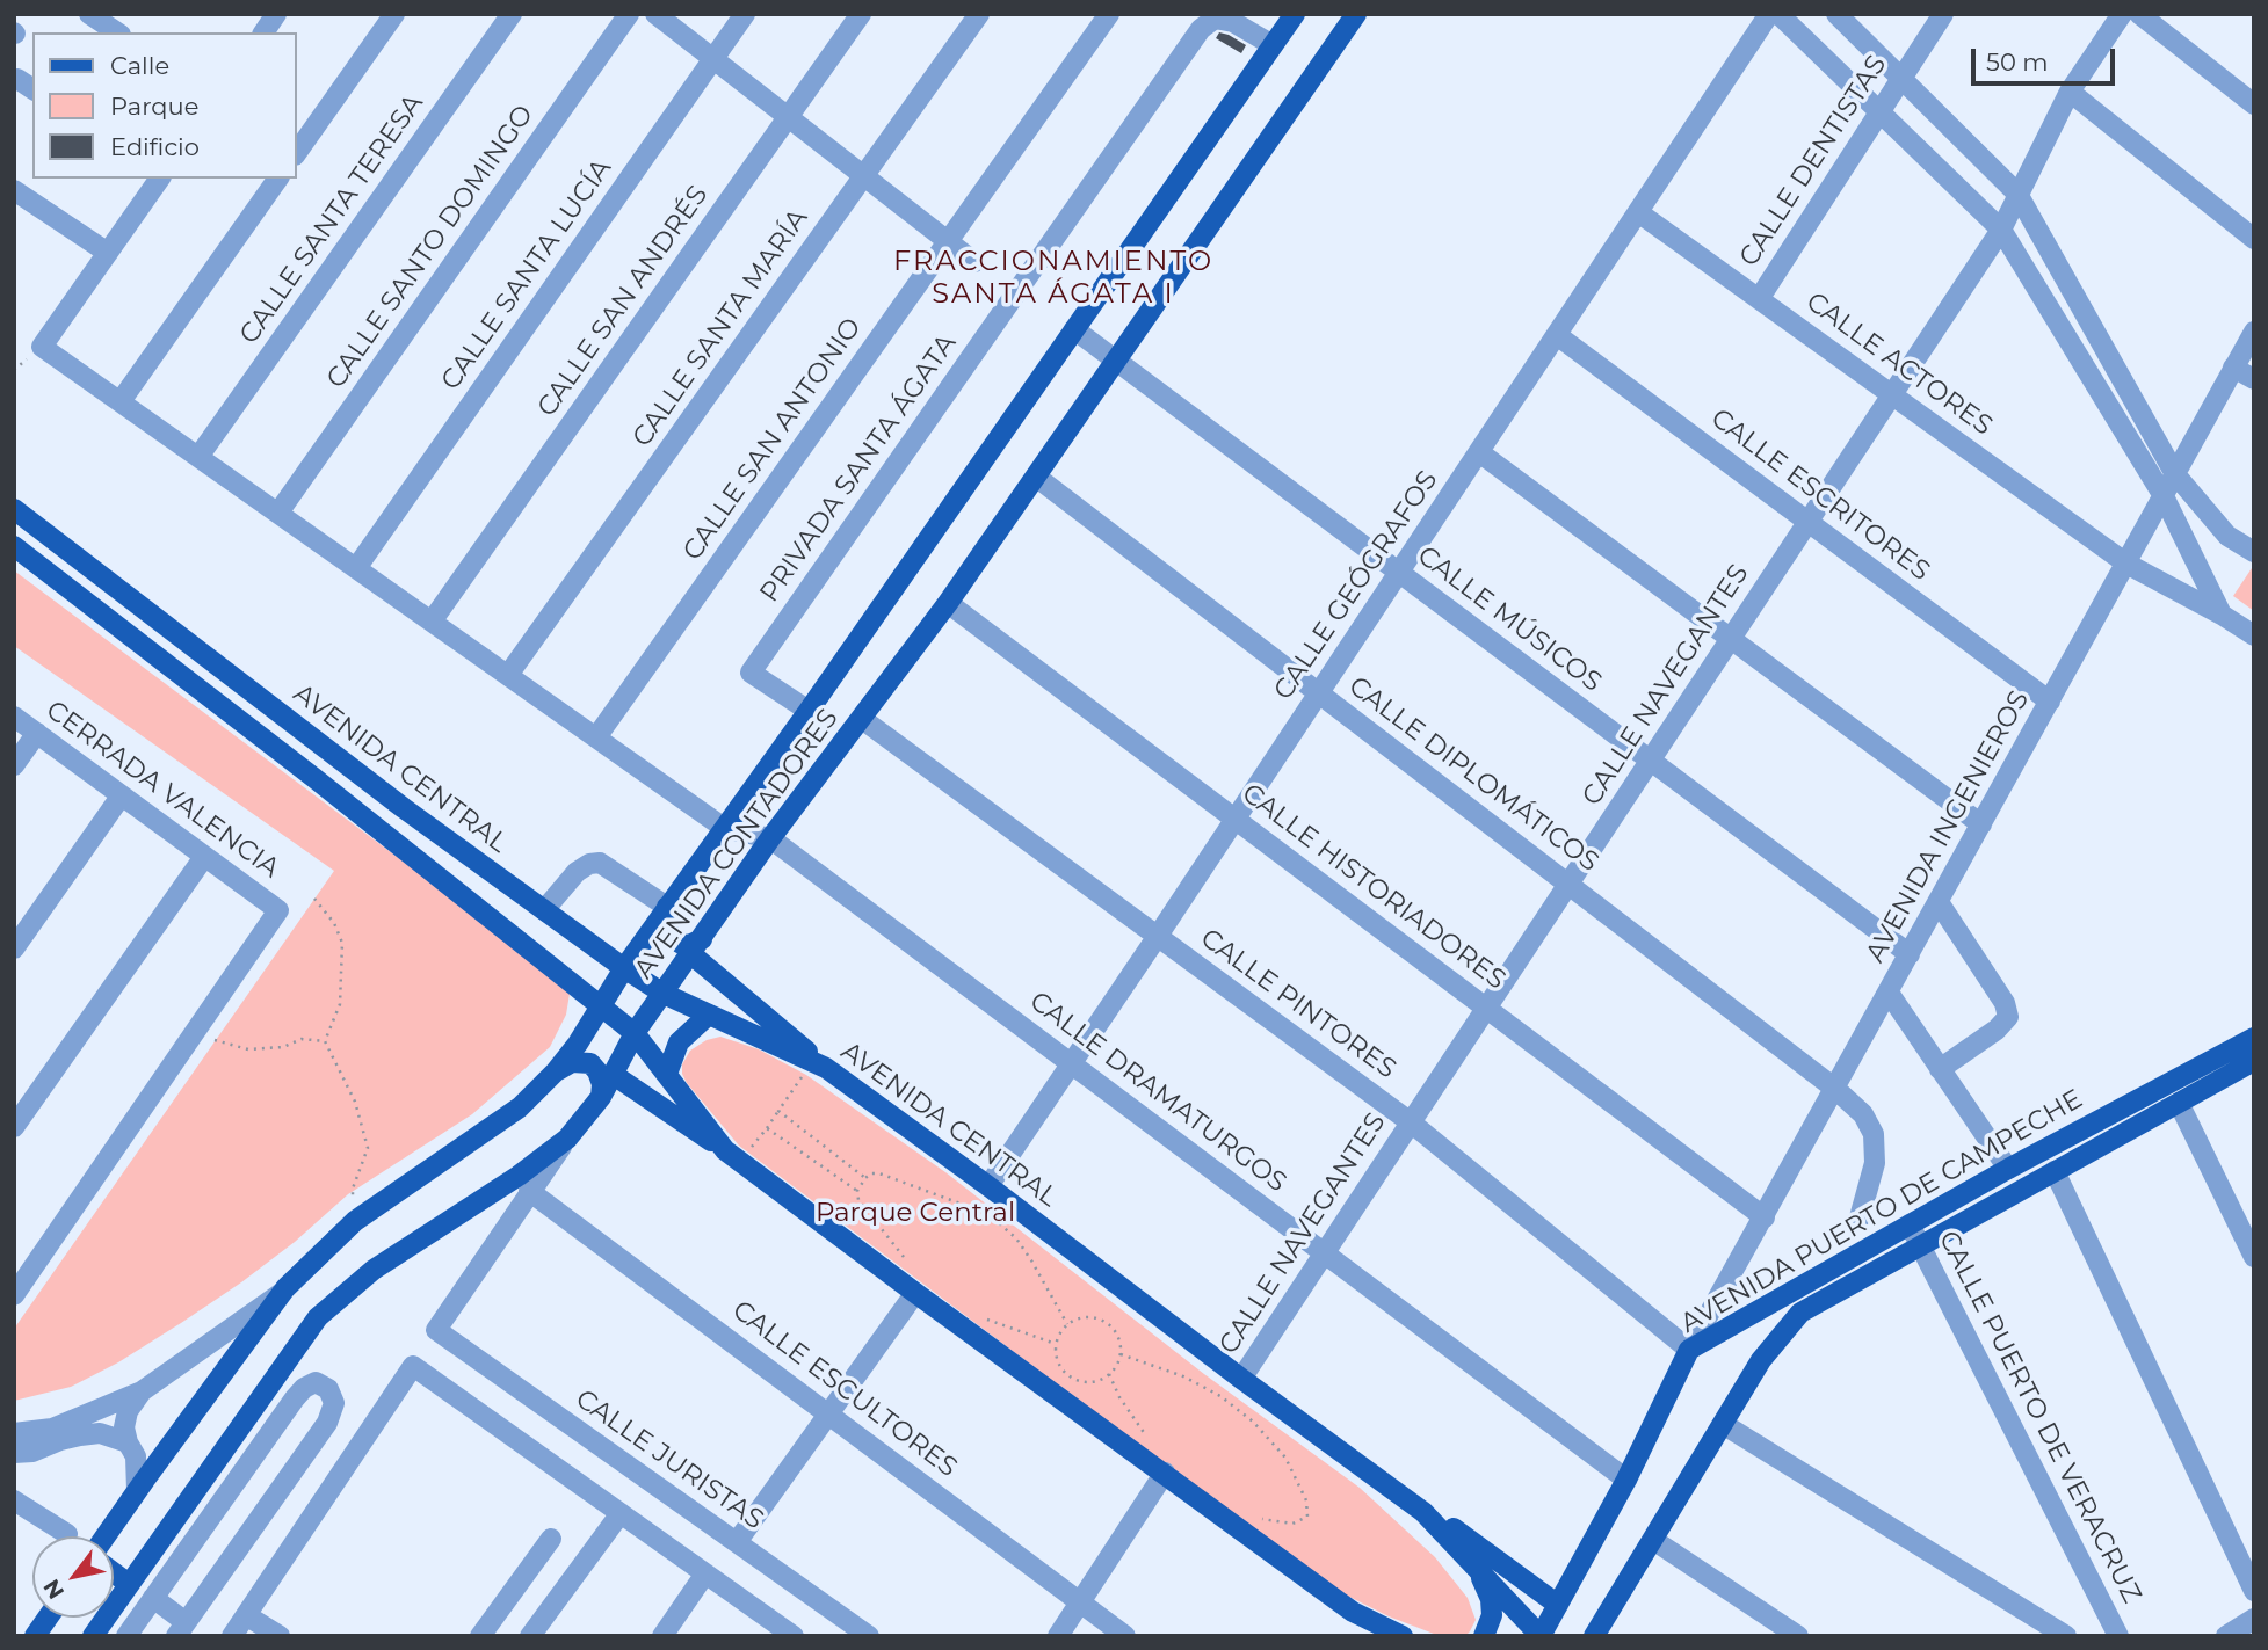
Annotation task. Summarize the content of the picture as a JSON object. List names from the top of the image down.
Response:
{
  "streets": {
    "main road": ["AVENIDA CENTRAL", "AVENIDA CONTADORES", "AVENIDA PUERTO DE CAMPECHE"],
    "street": [
      "CALLE DENTISTAS",
      "CALLE SANTA TERESA",
      "CALLE SANTO DOMINGO",
      "CALLE SANTA LUCÍA",
      "CALLE SAN ANDRÉS",
      "CALLE SANTA MARÍA",
      "CALLE ACTORES",
      "CALLE SAN ANTONIO",
      "PRIVADA SANTA ÁGATA",
      "CALLE ESCRITORES",
      "CALLE GEÓGRAFOS",
      "CALLE MÚSICOS",
      "CALLE NAVEGANTES",
      "CALLE DIPLOMÁTICOS",
      "CERRADA VALENCIA",
      "AVENIDA INGENIEROS",
      "CALLE HISTORIADORES",
      "CALLE PINTORES",
      "CALLE DRAMATURGOS",
      "CALLE ESCULTORES",
      "CALLE PUERTO DE VERACRUZ",
      "CALLE JURISTAS"
    ]
  },
  "crossings": [
    ["CALLE DENTISTAS", "CALLE ACTORES"],
    ["CALLE ACTORES", "CALLE GEÓGRAFOS"],
    ["CALLE ACTORES", "CALLE NAVEGANTES"],
    ["CALLE ACTORES", "AVENIDA INGENIEROS"],
    ["PRIVADA SANTA ÁGATA", "AVENIDA CONTADORES"],
    ["CALLE ESCRITORES", "CALLE GEÓGRAFOS"],
    ["CALLE ESCRITORES", "CALLE NAVEGANTES"],
    ["CALLE ESCRITORES", "AVENIDA INGENIEROS"],
    ["CALLE GEÓGRAFOS", "CALLE MÚSICOS"],
    ["CALLE GEÓGRAFOS", "AVENIDA CENTRAL"],
    ["CALLE GEÓGRAFOS", "CALLE DIPLOMÁTICOS"],
    ["CALLE GEÓGRAFOS", "CALLE HISTORIADORES"],
    ["CALLE GEÓGRAFOS", "CALLE PINTORES"],
    ["CALLE GEÓGRAFOS", "CALLE DRAMATURGOS"],
    ["CALLE MÚSICOS", "CALLE NAVEGANTES"],
    ["CALLE MÚSICOS", "AVENIDA INGENIEROS"],
    ["CALLE MÚSICOS", "AVENIDA CONTADORES"],
    ["CALLE NAVEGANTES", "AVENIDA CENTRAL"],
    ["CALLE NAVEGANTES", "CALLE DIPLOMÁTICOS"],
    ["CALLE NAVEGANTES", "CALLE HISTORIADORES"],
    ["CALLE NAVEGANTES", "CALLE PINTORES"],
    ["CALLE NAVEGANTES", "CALLE DRAMATURGOS"],
    ["AVENIDA CENTRAL", "AVENIDA CONTADORES"],
    ["AVENIDA CENTRAL", "AVENIDA PUERTO DE CAMPECHE"],
    ["CALLE DIPLOMÁTICOS", "AVENIDA INGENIEROS"],
    ["CALLE DIPLOMÁTICOS", "AVENIDA CONTADORES"],
    ["AVENIDA INGENIEROS", "CALLE HISTORIADORES"],
    ["AVENIDA INGENIEROS", "CALLE PINTORES"],
    ["AVENIDA INGENIEROS", "AVENIDA PUERTO DE CAMPECHE"],
    ["AVENIDA CONTADORES", "CALLE HISTORIADORES"],
    ["AVENIDA CONTADORES", "CALLE PINTORES"],
    ["AVENIDA CONTADORES", "CALLE DRAMATURGOS"],
    ["CALLE PINTORES", "AVENIDA PUERTO DE CAMPECHE"],
    ["CALLE DRAMATURGOS", "AVENIDA PUERTO DE CAMPECHE"],
    ["AVENIDA PUERTO DE CAMPECHE", "CALLE PUERTO DE VERACRUZ"],
    ["CALLE ESCULTORES", "CALLE JURISTAS"]
  ],
  "districts": ["FRACCIONAMIENTO SANTA ÁGATA I"],
  "parks": ["Parque Central"],
  "legend": ["Calle", "Parque", "Edificio"],
  "scale_bar": "50 m",
  "north": "bottom left"
}
